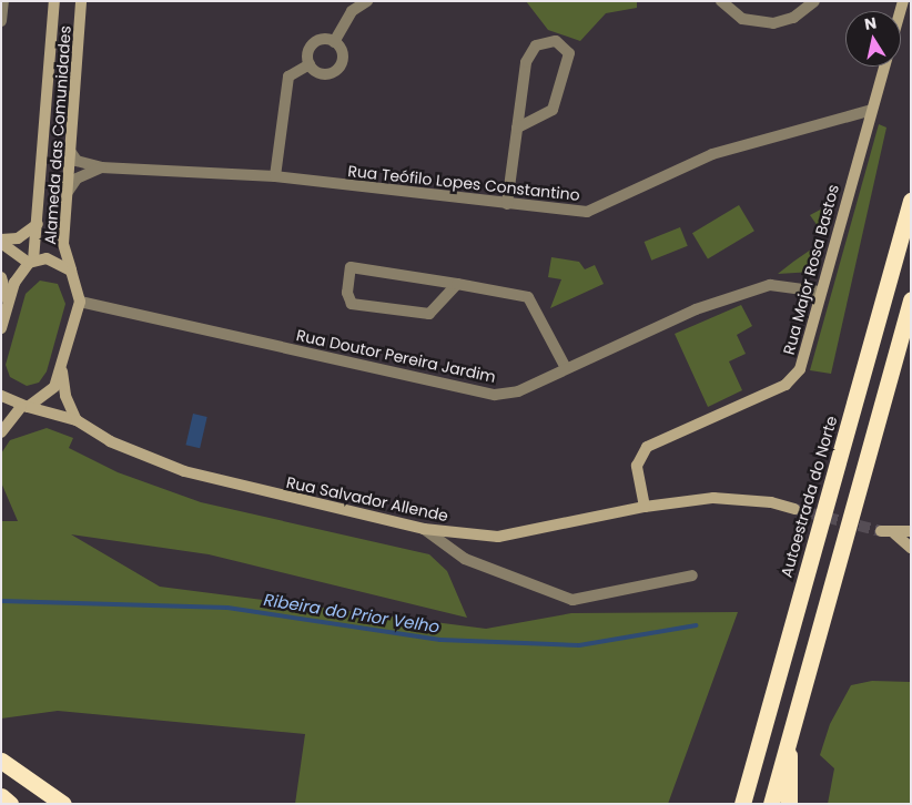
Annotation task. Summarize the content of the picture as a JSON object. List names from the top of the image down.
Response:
{
  "streets": {
    "highway": ["Autoestrada do Norte"],
    "street": [
      "Alameda das Comunidades",
      "Rua Teófilo Lopes Constantino",
      "Rua Major Rosa Bastos",
      "Rua Doutor Pereira Jardim",
      "Rua Salvador Allende"
    ]
  },
  "crossings": [
    ["Alameda das Comunidades", "Rua Teófilo Lopes Constantino"],
    ["Alameda das Comunidades", "Rua Doutor Pereira Jardim"],
    ["Rua Teófilo Lopes Constantino", "Rua Major Rosa Bastos"],
    ["Rua Major Rosa Bastos", "Rua Doutor Pereira Jardim"],
    ["Rua Major Rosa Bastos", "Rua Salvador Allende"]
  ],
  "water": ["Ribeira do Prior Velho"],
  "north": "top"
}
